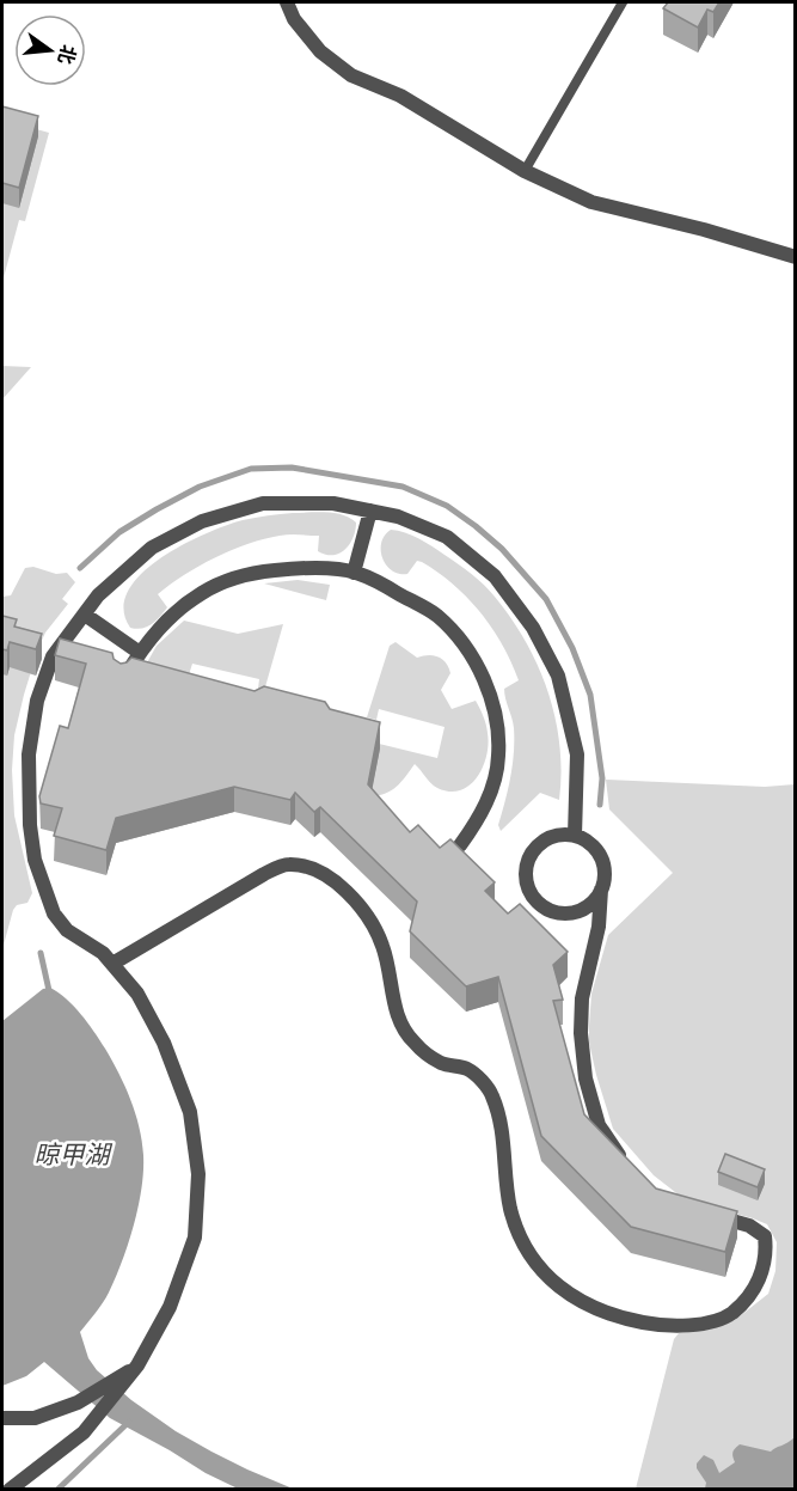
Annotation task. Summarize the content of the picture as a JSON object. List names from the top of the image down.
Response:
{
  "water": ["晾甲湖"],
  "north": "right"
}
